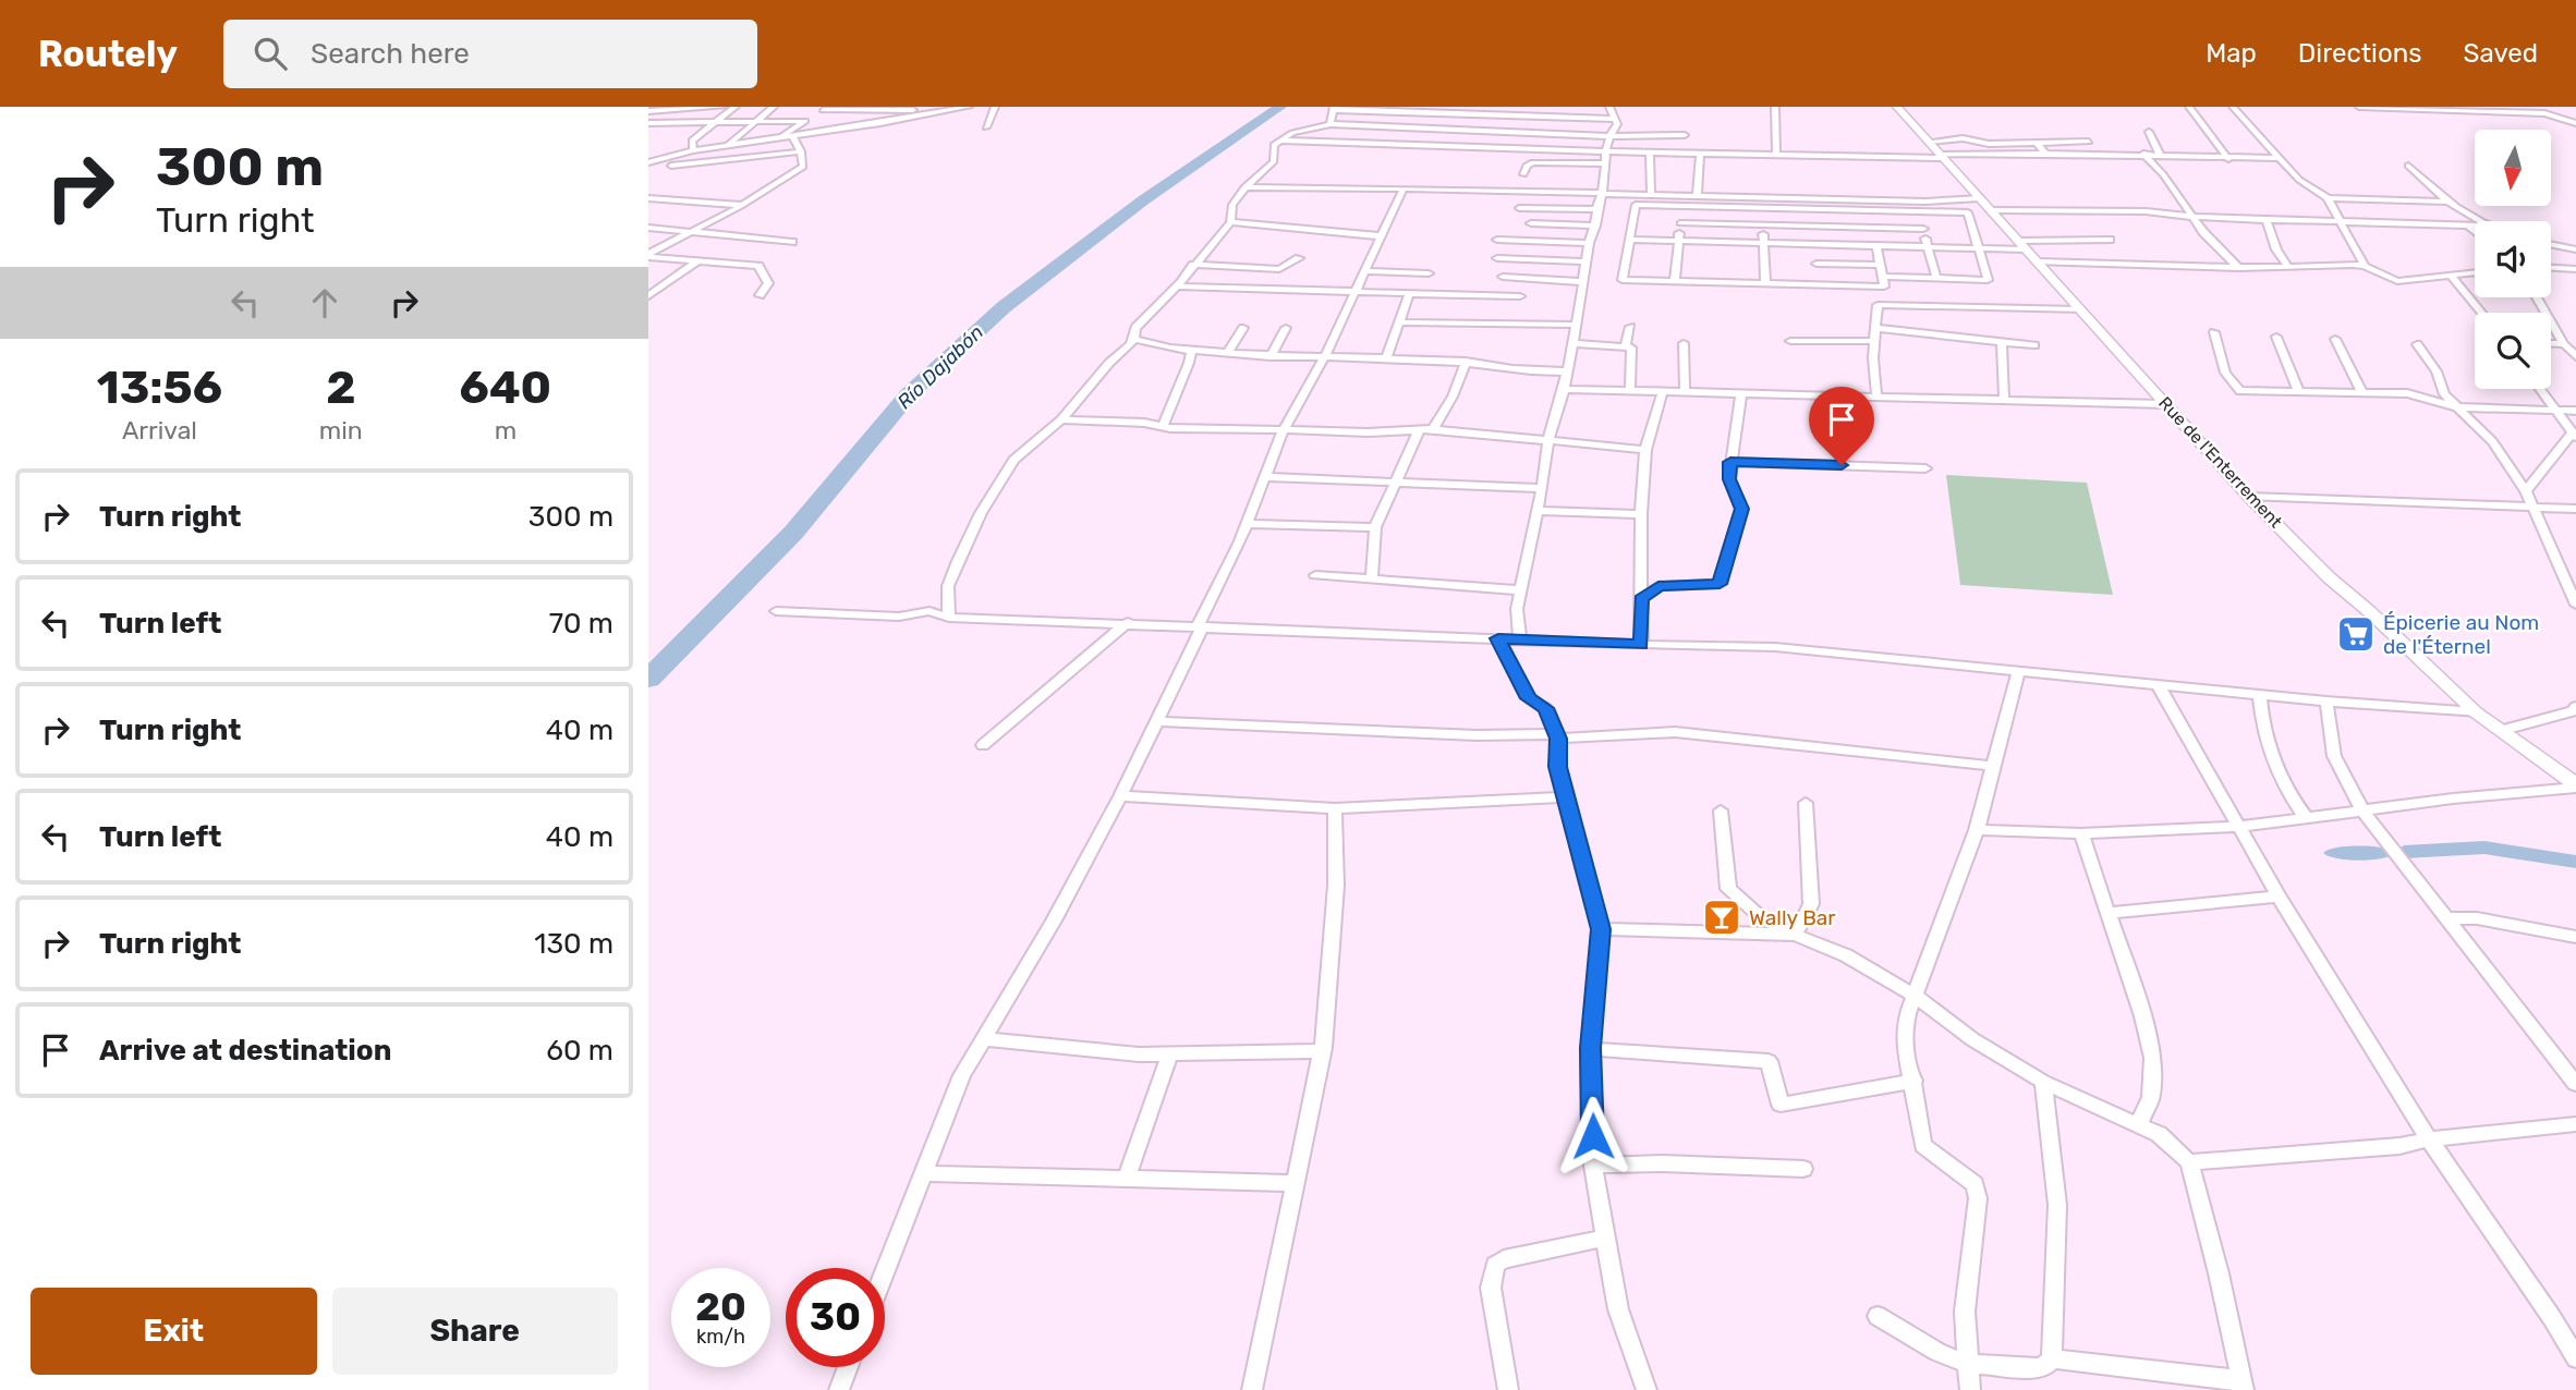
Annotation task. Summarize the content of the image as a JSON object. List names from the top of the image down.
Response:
{
  "streets": {
    "street": ["Rue de l'Enterrement"]
  },
  "water": ["Río Dajabón"],
  "places": {
    "supermarket": ["Épicerie au Nom de l'Éternel"],
    "bar": ["Wally Bar"]
  },
  "north": "bottom",
  "page": {
    "header": "Routely",
    "search": "Search here",
    "nav": ["Map", "Directions", "Saved"],
    "turn": ["300 m", "Turn right"],
    "eta": [
      "13:56",
      "Arrival",
      "2",
      "min",
      "640",
      "m"
    ],
    "list": [
      {
        "name": "Turn right",
        "value": "300 m"
      },
      {
        "name": "Turn left",
        "value": "70 m"
      },
      {
        "name": "Turn right",
        "value": "40 m"
      },
      {
        "name": "Turn left",
        "value": "40 m"
      },
      {
        "name": "Turn right",
        "value": "130 m"
      },
      {
        "name": "Arrive at destination",
        "value": "60 m"
      }
    ],
    "speed": "20 km/h",
    "limit": "30",
    "buttons": ["Exit", "Share"]
  }
}
